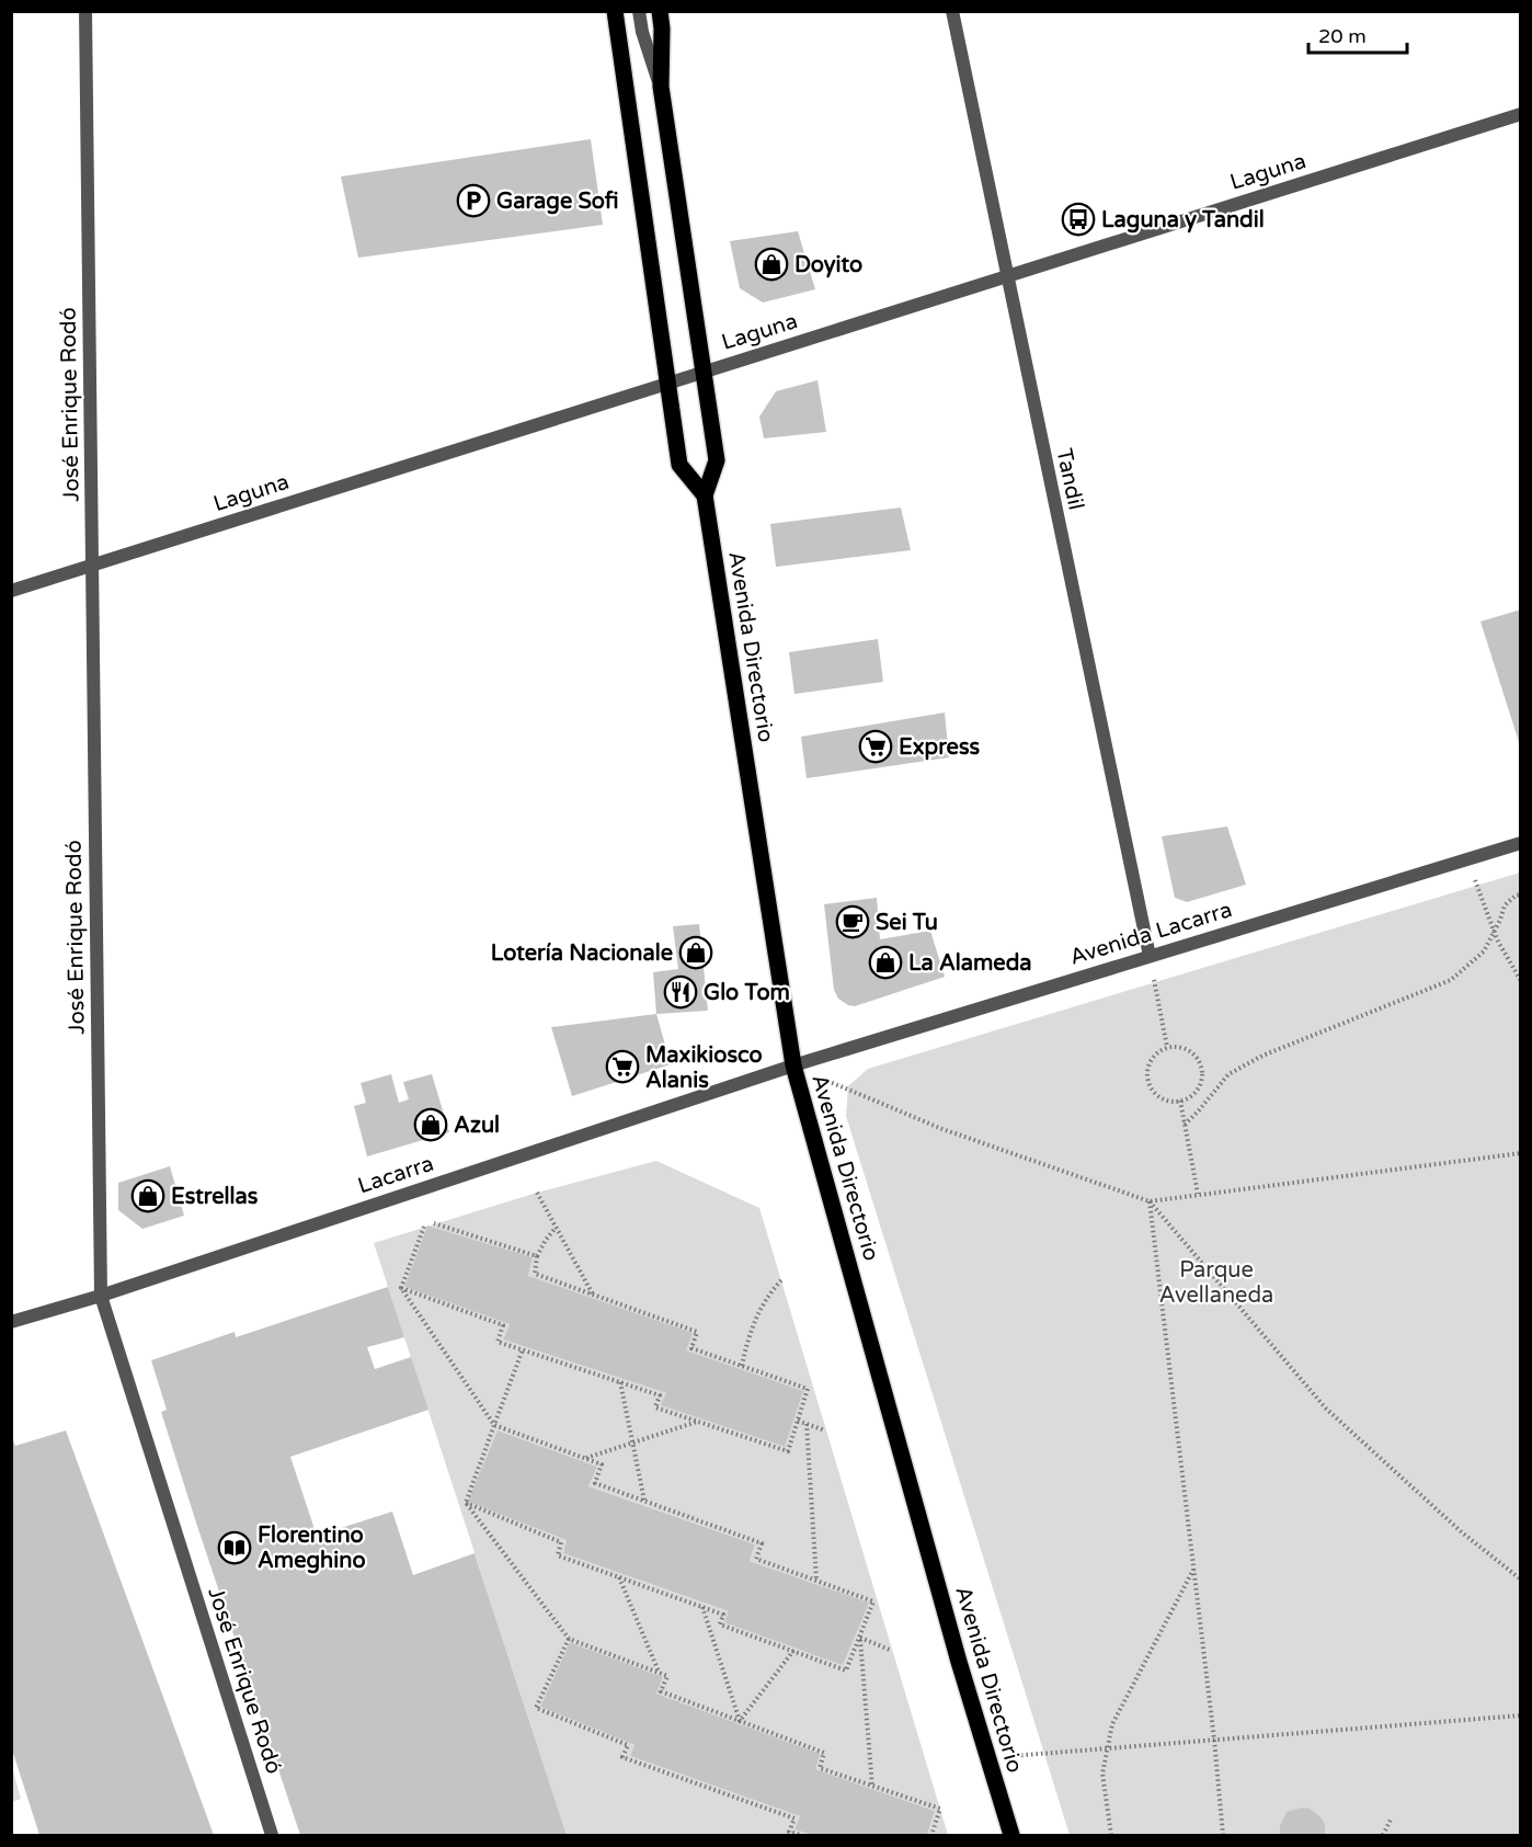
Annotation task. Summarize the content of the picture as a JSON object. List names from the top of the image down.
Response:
{
  "streets": {
    "main road": ["Avenida Directorio"],
    "street": [
      "Laguna",
      "José Enrique Rodó",
      "Tandil",
      "Avenida Lacarra",
      "Lacarra"
    ]
  },
  "crossings": [
    ["Laguna", "José Enrique Rodó"],
    ["Laguna", "Tandil"],
    ["Laguna", "Avenida Directorio"],
    ["José Enrique Rodó", "Lacarra"],
    ["Tandil", "Avenida Lacarra"],
    ["Avenida Directorio", "Avenida Lacarra"],
    ["Avenida Directorio", "Lacarra"],
    ["Avenida Lacarra", "Lacarra"]
  ],
  "parks": ["Parque Avellaneda"],
  "places": {
    "parking": ["Garage Sofi"],
    "bus stop": ["Laguna y Tandil"],
    "shop": [
      "Doyito",
      "Lotería Nacionale",
      "La Alameda",
      "Azul",
      "Estrellas"
    ],
    "supermarket": ["Express", "Maxikiosco Alanis"],
    "cafe": ["Sei Tu"],
    "restaurant": ["Glo Tom"],
    "library": ["Florentino Ameghino"]
  },
  "scale_bar": "20 m"
}
